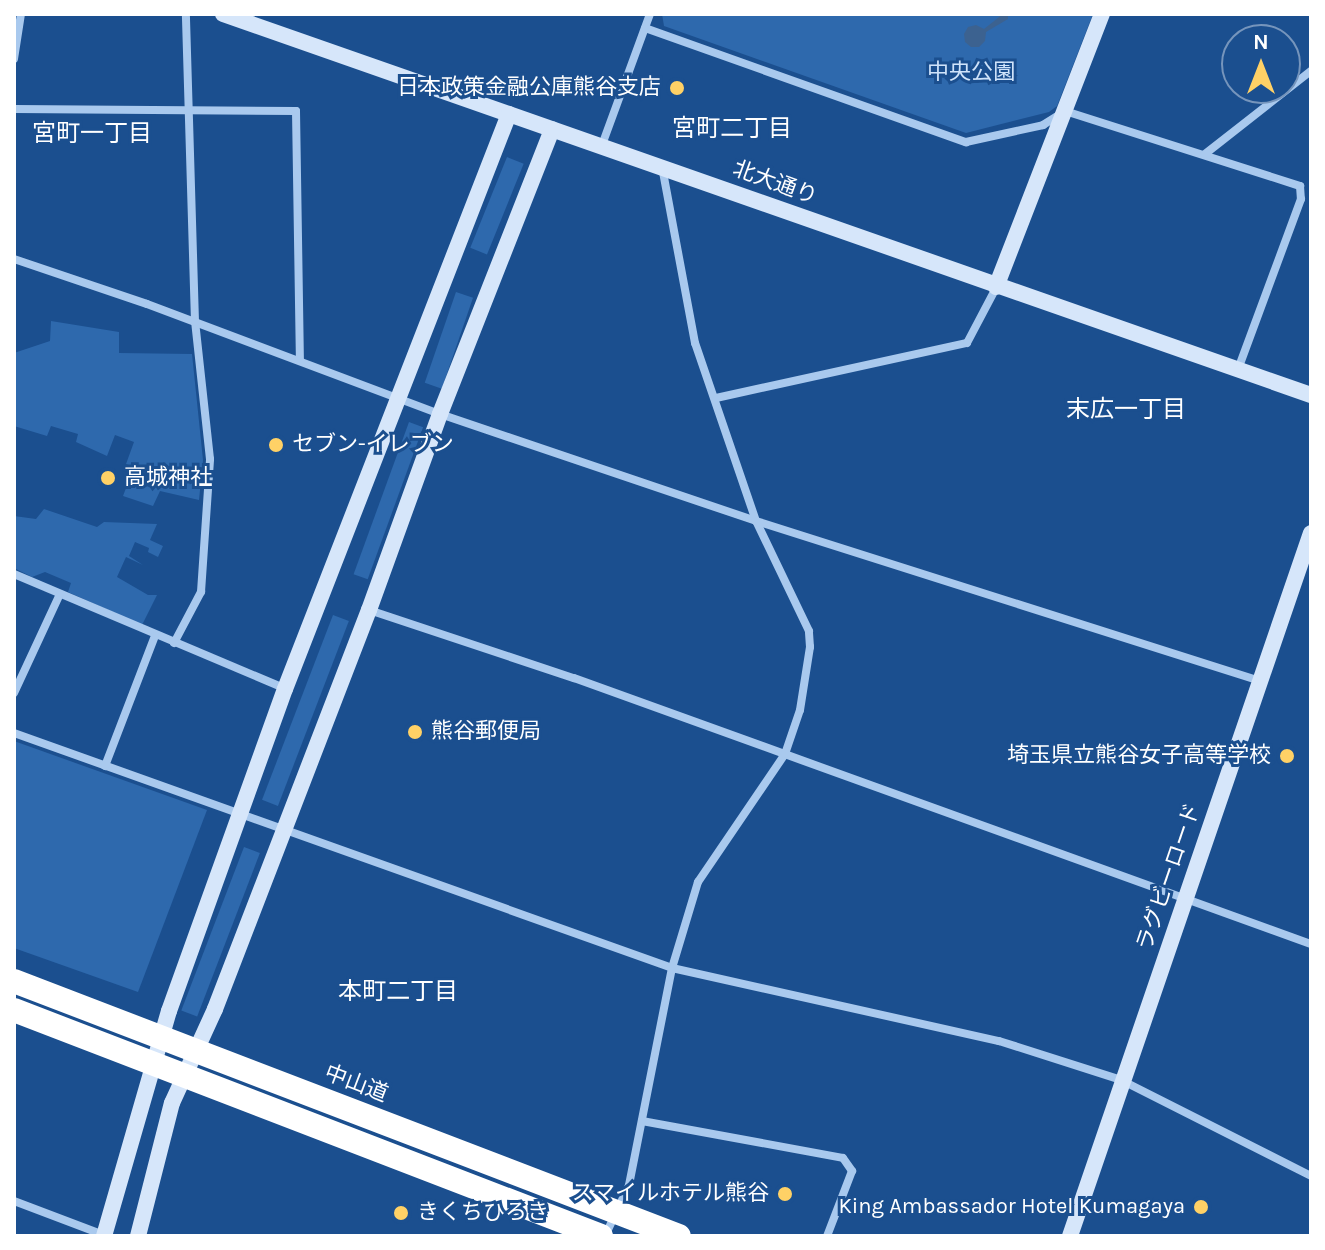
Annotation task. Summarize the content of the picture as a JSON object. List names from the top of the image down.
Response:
{
  "streets": {
    "highway": ["中山道"],
    "street": ["北大通り", "ラグビーロード"]
  },
  "districts": [
    "宮町二丁目",
    "宮町一丁目",
    "末広一丁目",
    "本町二丁目"
  ],
  "parks": ["中央公園"],
  "places": [
    "日本政策金融公庫熊谷支店",
    "セブン-イレブン",
    "高城神社",
    "熊谷郵便局",
    "埼玉県立熊谷女子高等学校",
    "スマイルホテル熊谷",
    "King Ambassador Hotel Kumagaya",
    "きくちひろき"
  ],
  "north": "top"
}
